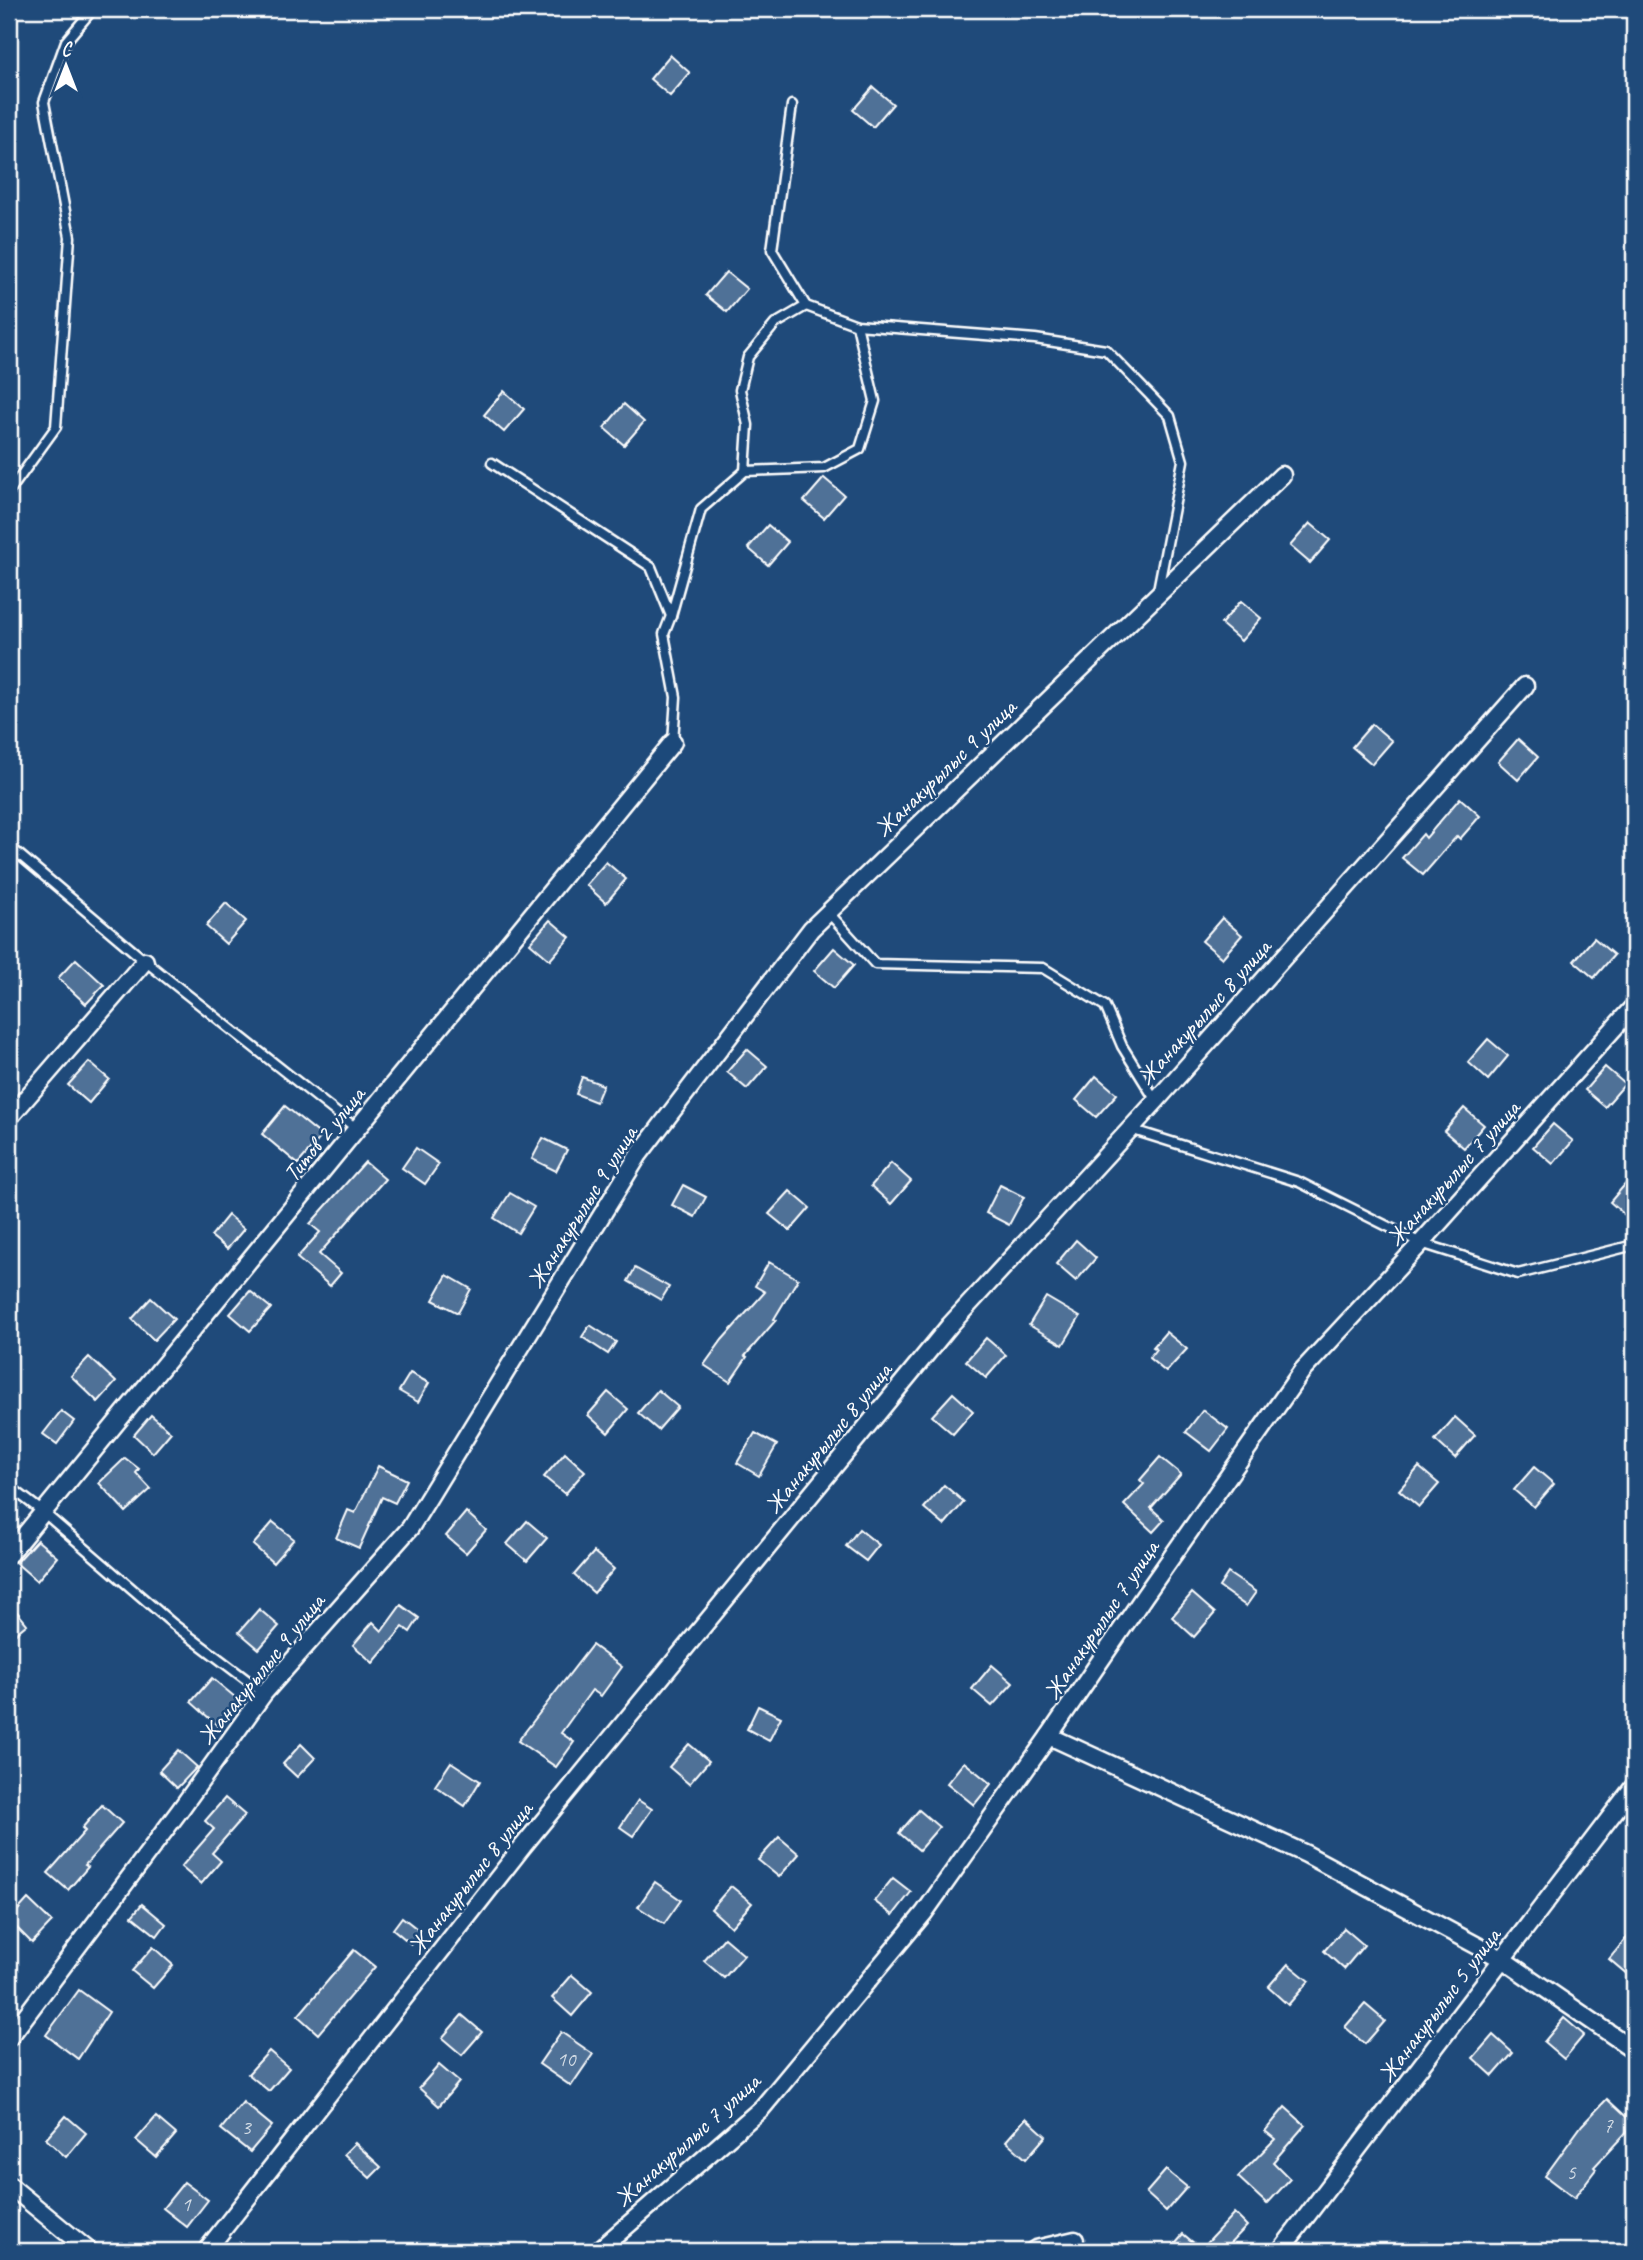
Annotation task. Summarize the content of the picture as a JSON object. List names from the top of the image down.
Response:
{
  "streets": {
    "street": [
      "Жанакурылыс 9 улица",
      "Жанакурылыс 8 улица",
      "Титов 2 улица",
      "Жанакурылыс 7 улица",
      "Жанакурылыс 5 улица"
    ]
  },
  "house_numbers": [
    "10",
    "7",
    "3",
    "5",
    "1"
  ],
  "north": "top"
}
